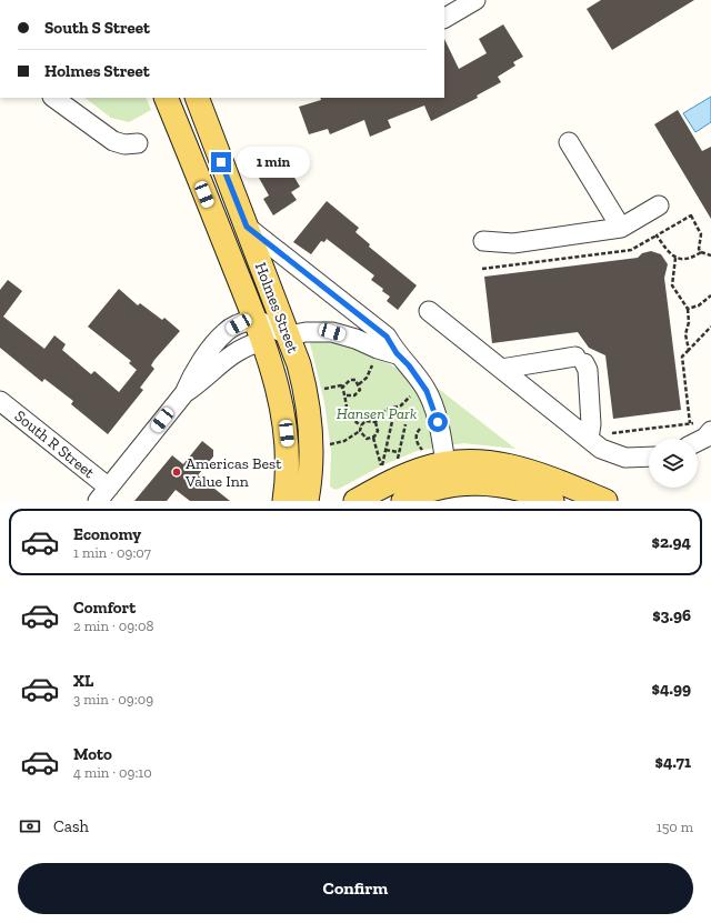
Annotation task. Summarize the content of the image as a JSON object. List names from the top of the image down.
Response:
{
  "streets": {
    "main road": ["Holmes Street"],
    "street": ["South R Street"]
  },
  "parks": ["Hansen Park"],
  "places": ["Americas Best Value Inn"],
  "page": {
    "banner": ["South S Street", "Holmes Street"],
    "bubble": "1 min",
    "list": [
      {
        "name": "Economy",
        "note": "1 min · 09:07",
        "value": "$2.94"
      },
      {
        "name": "Comfort",
        "note": "2 min · 09:08",
        "value": "$3.96"
      },
      {
        "name": "XL",
        "note": "3 min · 09:09",
        "value": "$4.99"
      },
      {
        "name": "Moto",
        "note": "4 min · 09:10",
        "value": "$4.71"
      }
    ],
    "pay": ["Cash", "150 m"],
    "buttons": "Confirm"
  }
}
